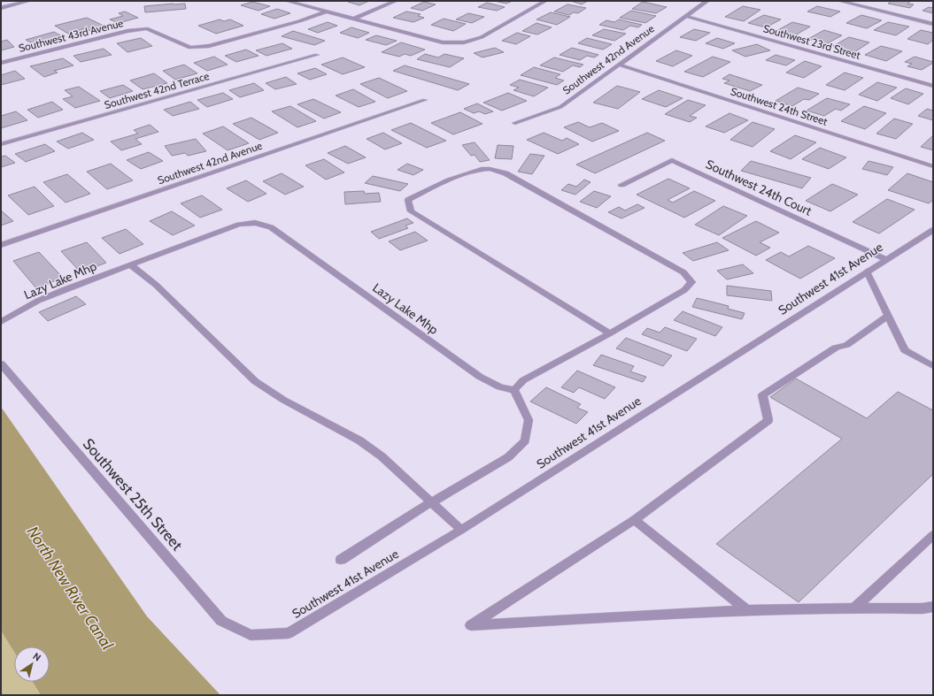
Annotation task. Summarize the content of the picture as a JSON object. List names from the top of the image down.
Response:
{
  "streets": {
    "street": [
      "Southwest 43rd Avenue",
      "Southwest 23rd Street",
      "Southwest 42nd Avenue",
      "Southwest 42nd Terrace",
      "Southwest 24th Street",
      "Southwest 24th Court",
      "Southwest 41st Avenue",
      "Lazy Lake Mhp",
      "Southwest 25th Street"
    ]
  },
  "crossings": [
    ["Southwest 23rd Street", "Southwest 42nd Avenue"],
    ["Southwest 42nd Avenue", "Southwest 24th Street"],
    ["Southwest 24th Court", "Southwest 41st Avenue"],
    ["Southwest 41st Avenue", "Southwest 25th Street"]
  ],
  "water": ["North New River Canal"],
  "north": "top right"
}
